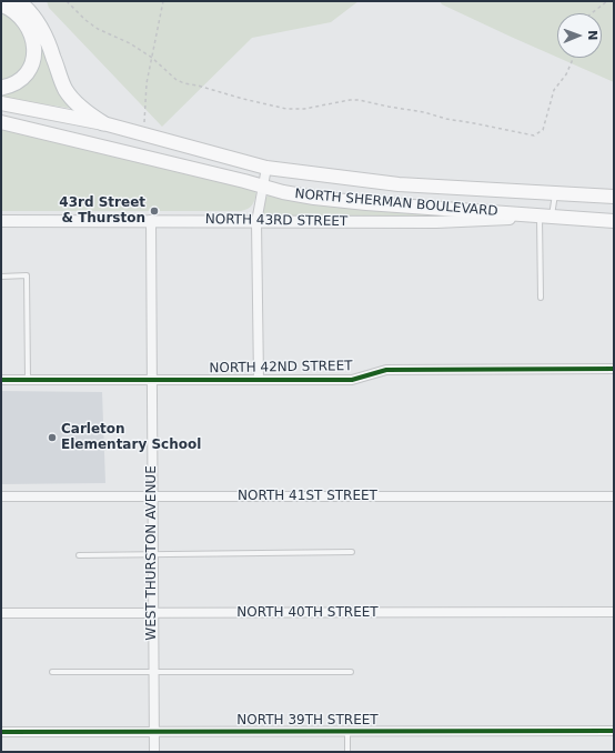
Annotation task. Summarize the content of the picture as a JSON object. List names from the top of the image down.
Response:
{
  "streets": {
    "main road": ["NORTH SHERMAN BOULEVARD"],
    "street": [
      "NORTH 43RD STREET",
      "NORTH 42ND STREET",
      "NORTH 41ST STREET",
      "WEST THURSTON AVENUE",
      "NORTH 40TH STREET",
      "NORTH 39TH STREET"
    ]
  },
  "crossings": [
    ["NORTH SHERMAN BOULEVARD", "NORTH 43RD STREET"],
    ["NORTH 43RD STREET", "WEST THURSTON AVENUE"],
    ["NORTH 42ND STREET", "WEST THURSTON AVENUE"],
    ["NORTH 41ST STREET", "WEST THURSTON AVENUE"],
    ["WEST THURSTON AVENUE", "NORTH 40TH STREET"],
    ["WEST THURSTON AVENUE", "NORTH 39TH STREET"]
  ],
  "places": ["43rd Street & Thurston", "Carleton Elementary School"],
  "north": "right"
}
